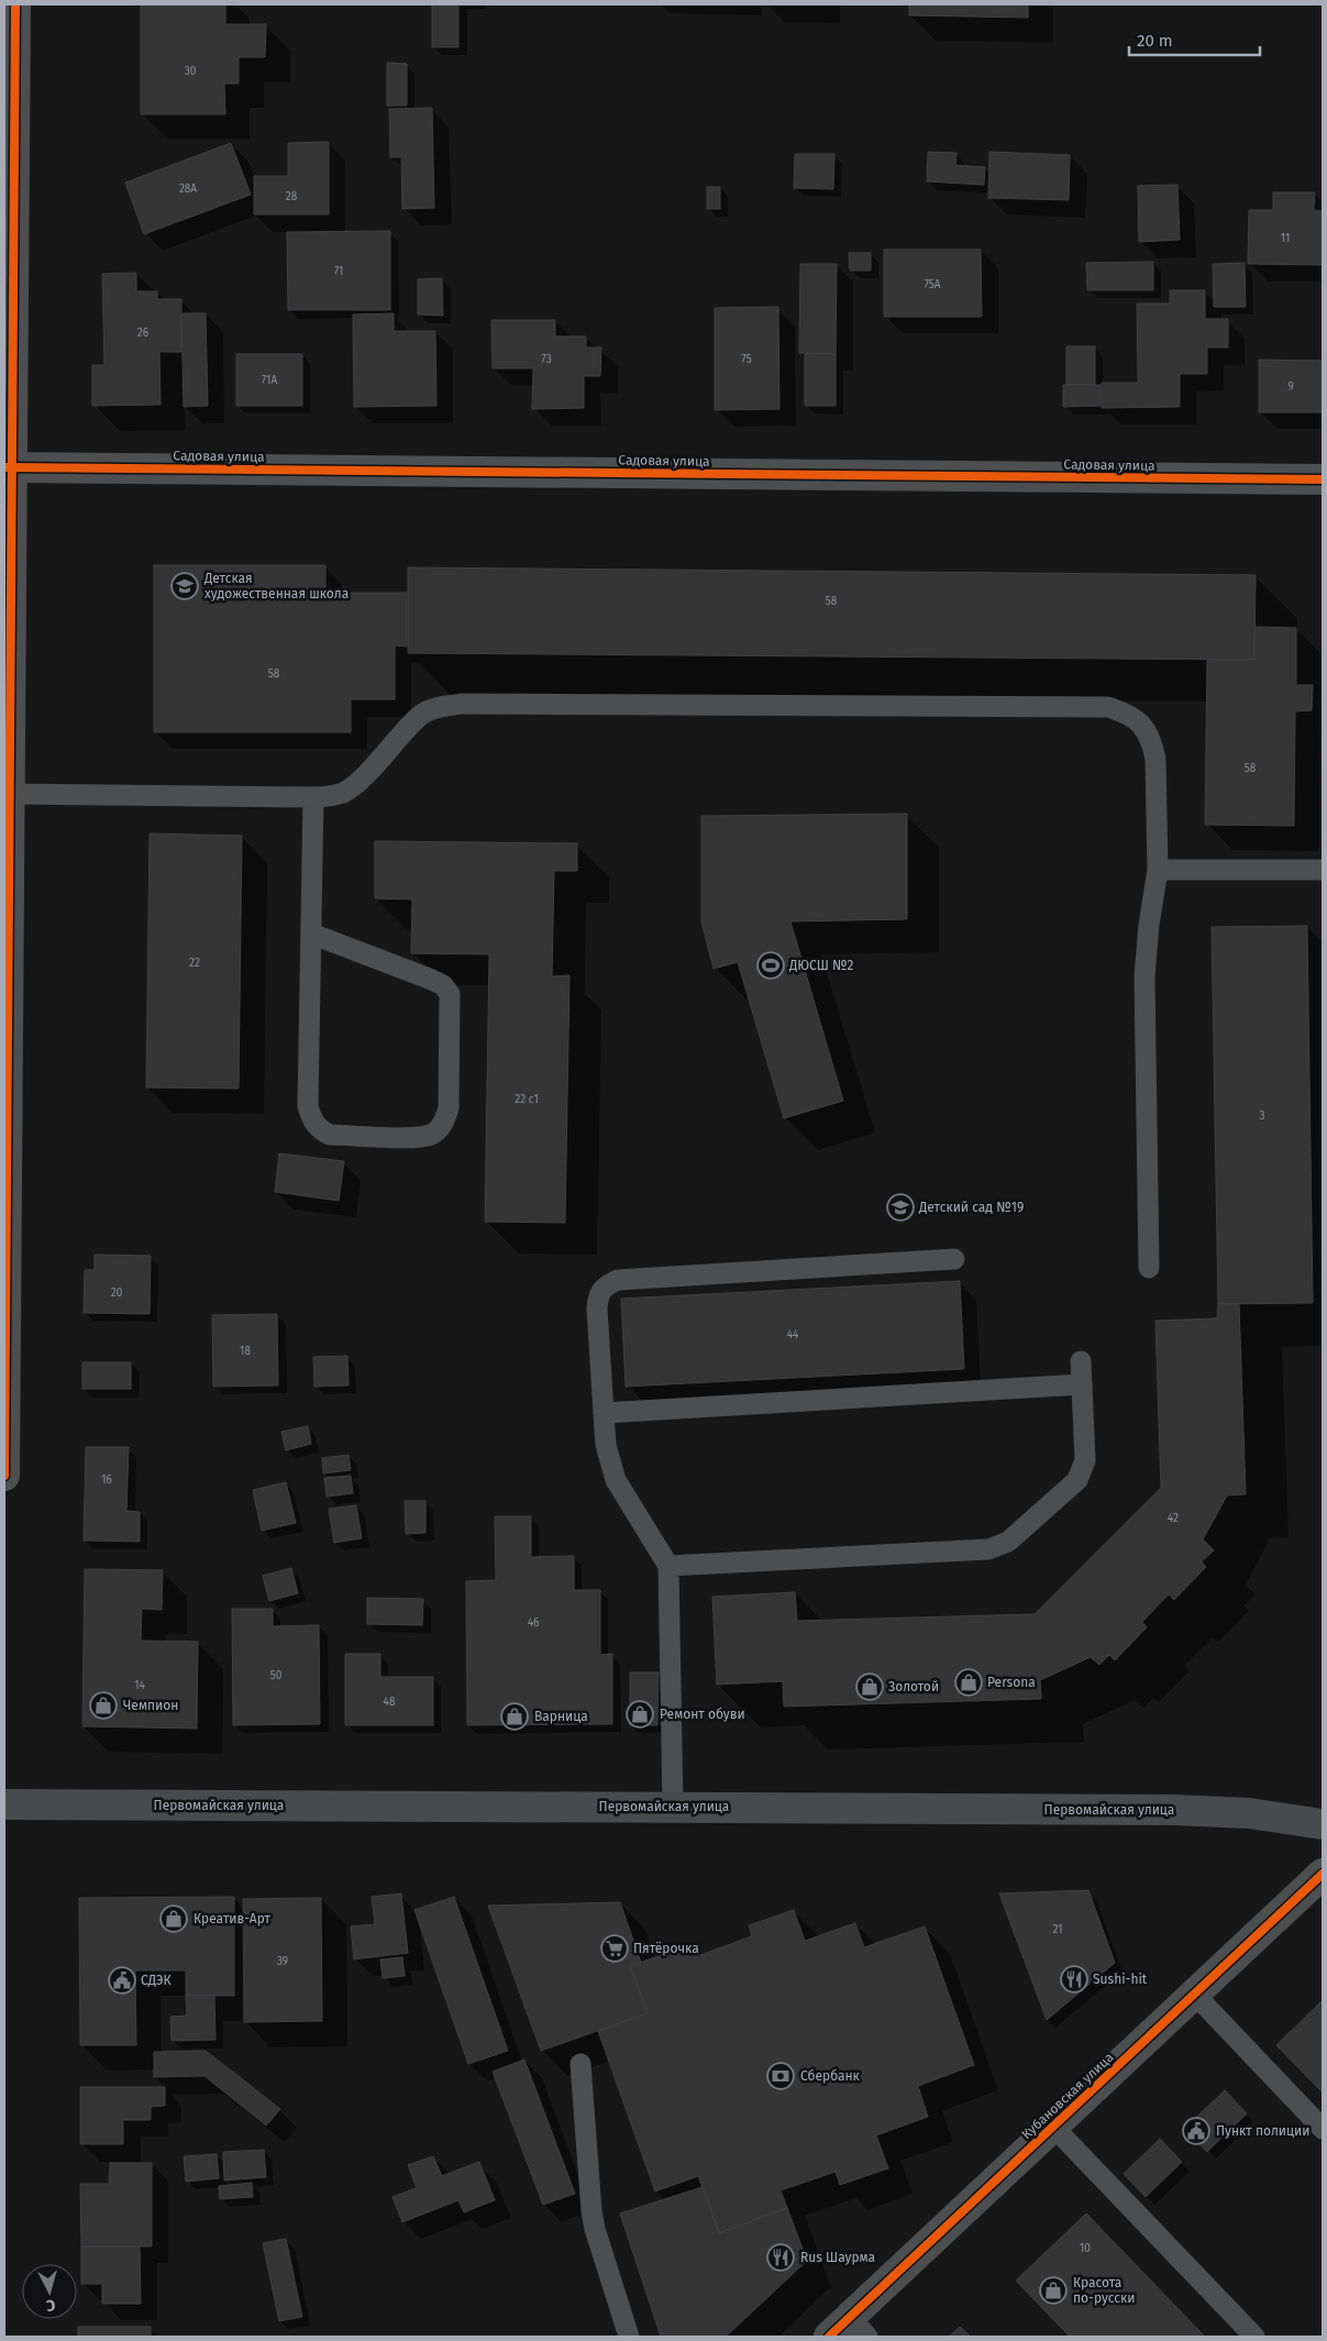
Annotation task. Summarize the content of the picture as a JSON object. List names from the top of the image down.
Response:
{
  "streets": {
    "main road": ["Первомайская улица"],
    "street": ["Садовая улица", "Кубановская улица"]
  },
  "places": {
    "school or university": ["Детская художественная школа", "Детский сад №19"],
    "sports": ["ДЮСШ №2"],
    "shop": [
      "Persona",
      "Золотой",
      "Чемпион",
      "Ремонт обуви",
      "Варница",
      "Креатив-Арт",
      "Красота по-русски"
    ],
    "supermarket": ["Пятёрочка"],
    "restaurant": ["Sushi-hit", "Rus Шаурма"],
    "public building": ["СДЭК", "Пункт полиции"],
    "bank": ["Сбербанк"]
  },
  "house_numbers": [
    "30",
    "28А",
    "28",
    "11",
    "71",
    "75А",
    "26",
    "73",
    "75",
    "71А",
    "9",
    "58",
    "58",
    "58",
    "22",
    "22 c1",
    "3",
    "20",
    "44",
    "18",
    "16",
    "42",
    "46",
    "50",
    "14",
    "48",
    "21",
    "39",
    "10"
  ],
  "scale_bar": "20 m",
  "north": "bottom"
}
